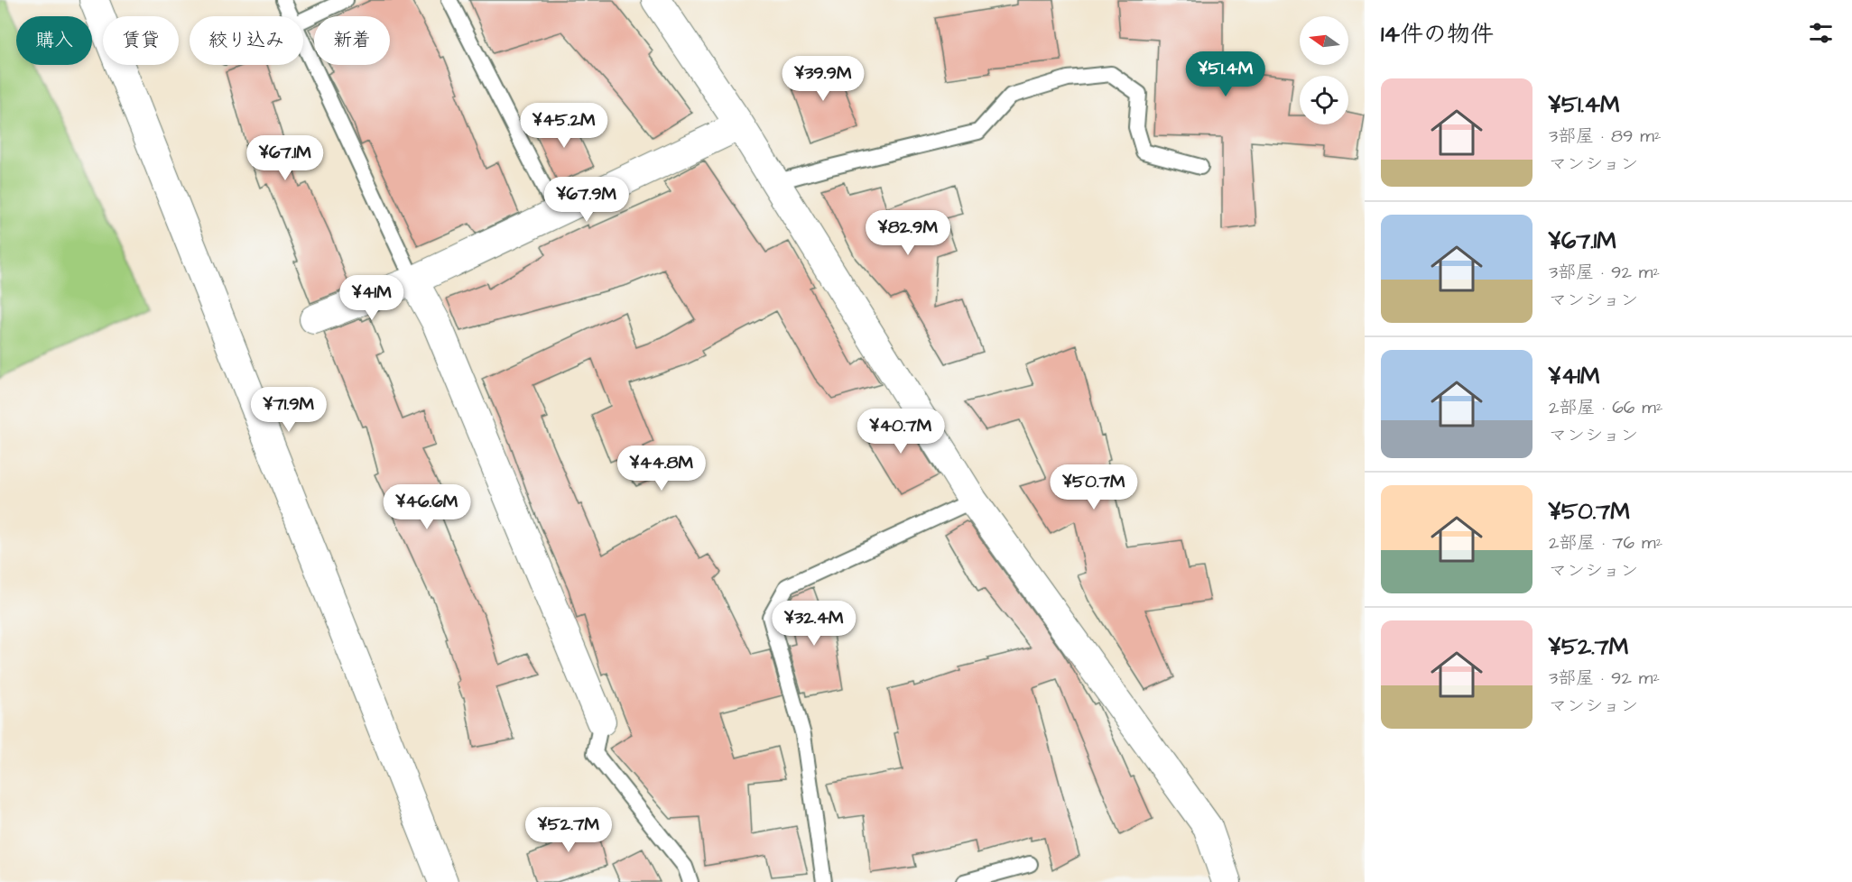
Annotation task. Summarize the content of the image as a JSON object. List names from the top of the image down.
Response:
{
  "north": "left",
  "page": {
    "heading": "14件の物件",
    "chip": [
      "購入",
      "賃貸",
      "絞り込み",
      "新着"
    ],
    "price": [
      "¥51.4M",
      "¥39.9M",
      "¥45.2M",
      "¥67.1M",
      "¥67.9M",
      "¥82.9M",
      "¥41M",
      "¥71.9M",
      "¥40.7M",
      "¥44.8M",
      "¥50.7M",
      "¥46.6M",
      "¥32.4M",
      "¥52.7M"
    ],
    "list": [
      {
        "name": "¥51.4M",
        "note": "3部屋 · 89 m² · マンション"
      },
      {
        "name": "¥67.1M",
        "note": "3部屋 · 92 m² · マンション"
      },
      {
        "name": "¥41M",
        "note": "2部屋 · 66 m² · マンション"
      },
      {
        "name": "¥50.7M",
        "note": "2部屋 · 76 m² · マンション"
      },
      {
        "name": "¥52.7M",
        "note": "3部屋 · 92 m² · マンション"
      }
    ]
  }
}
